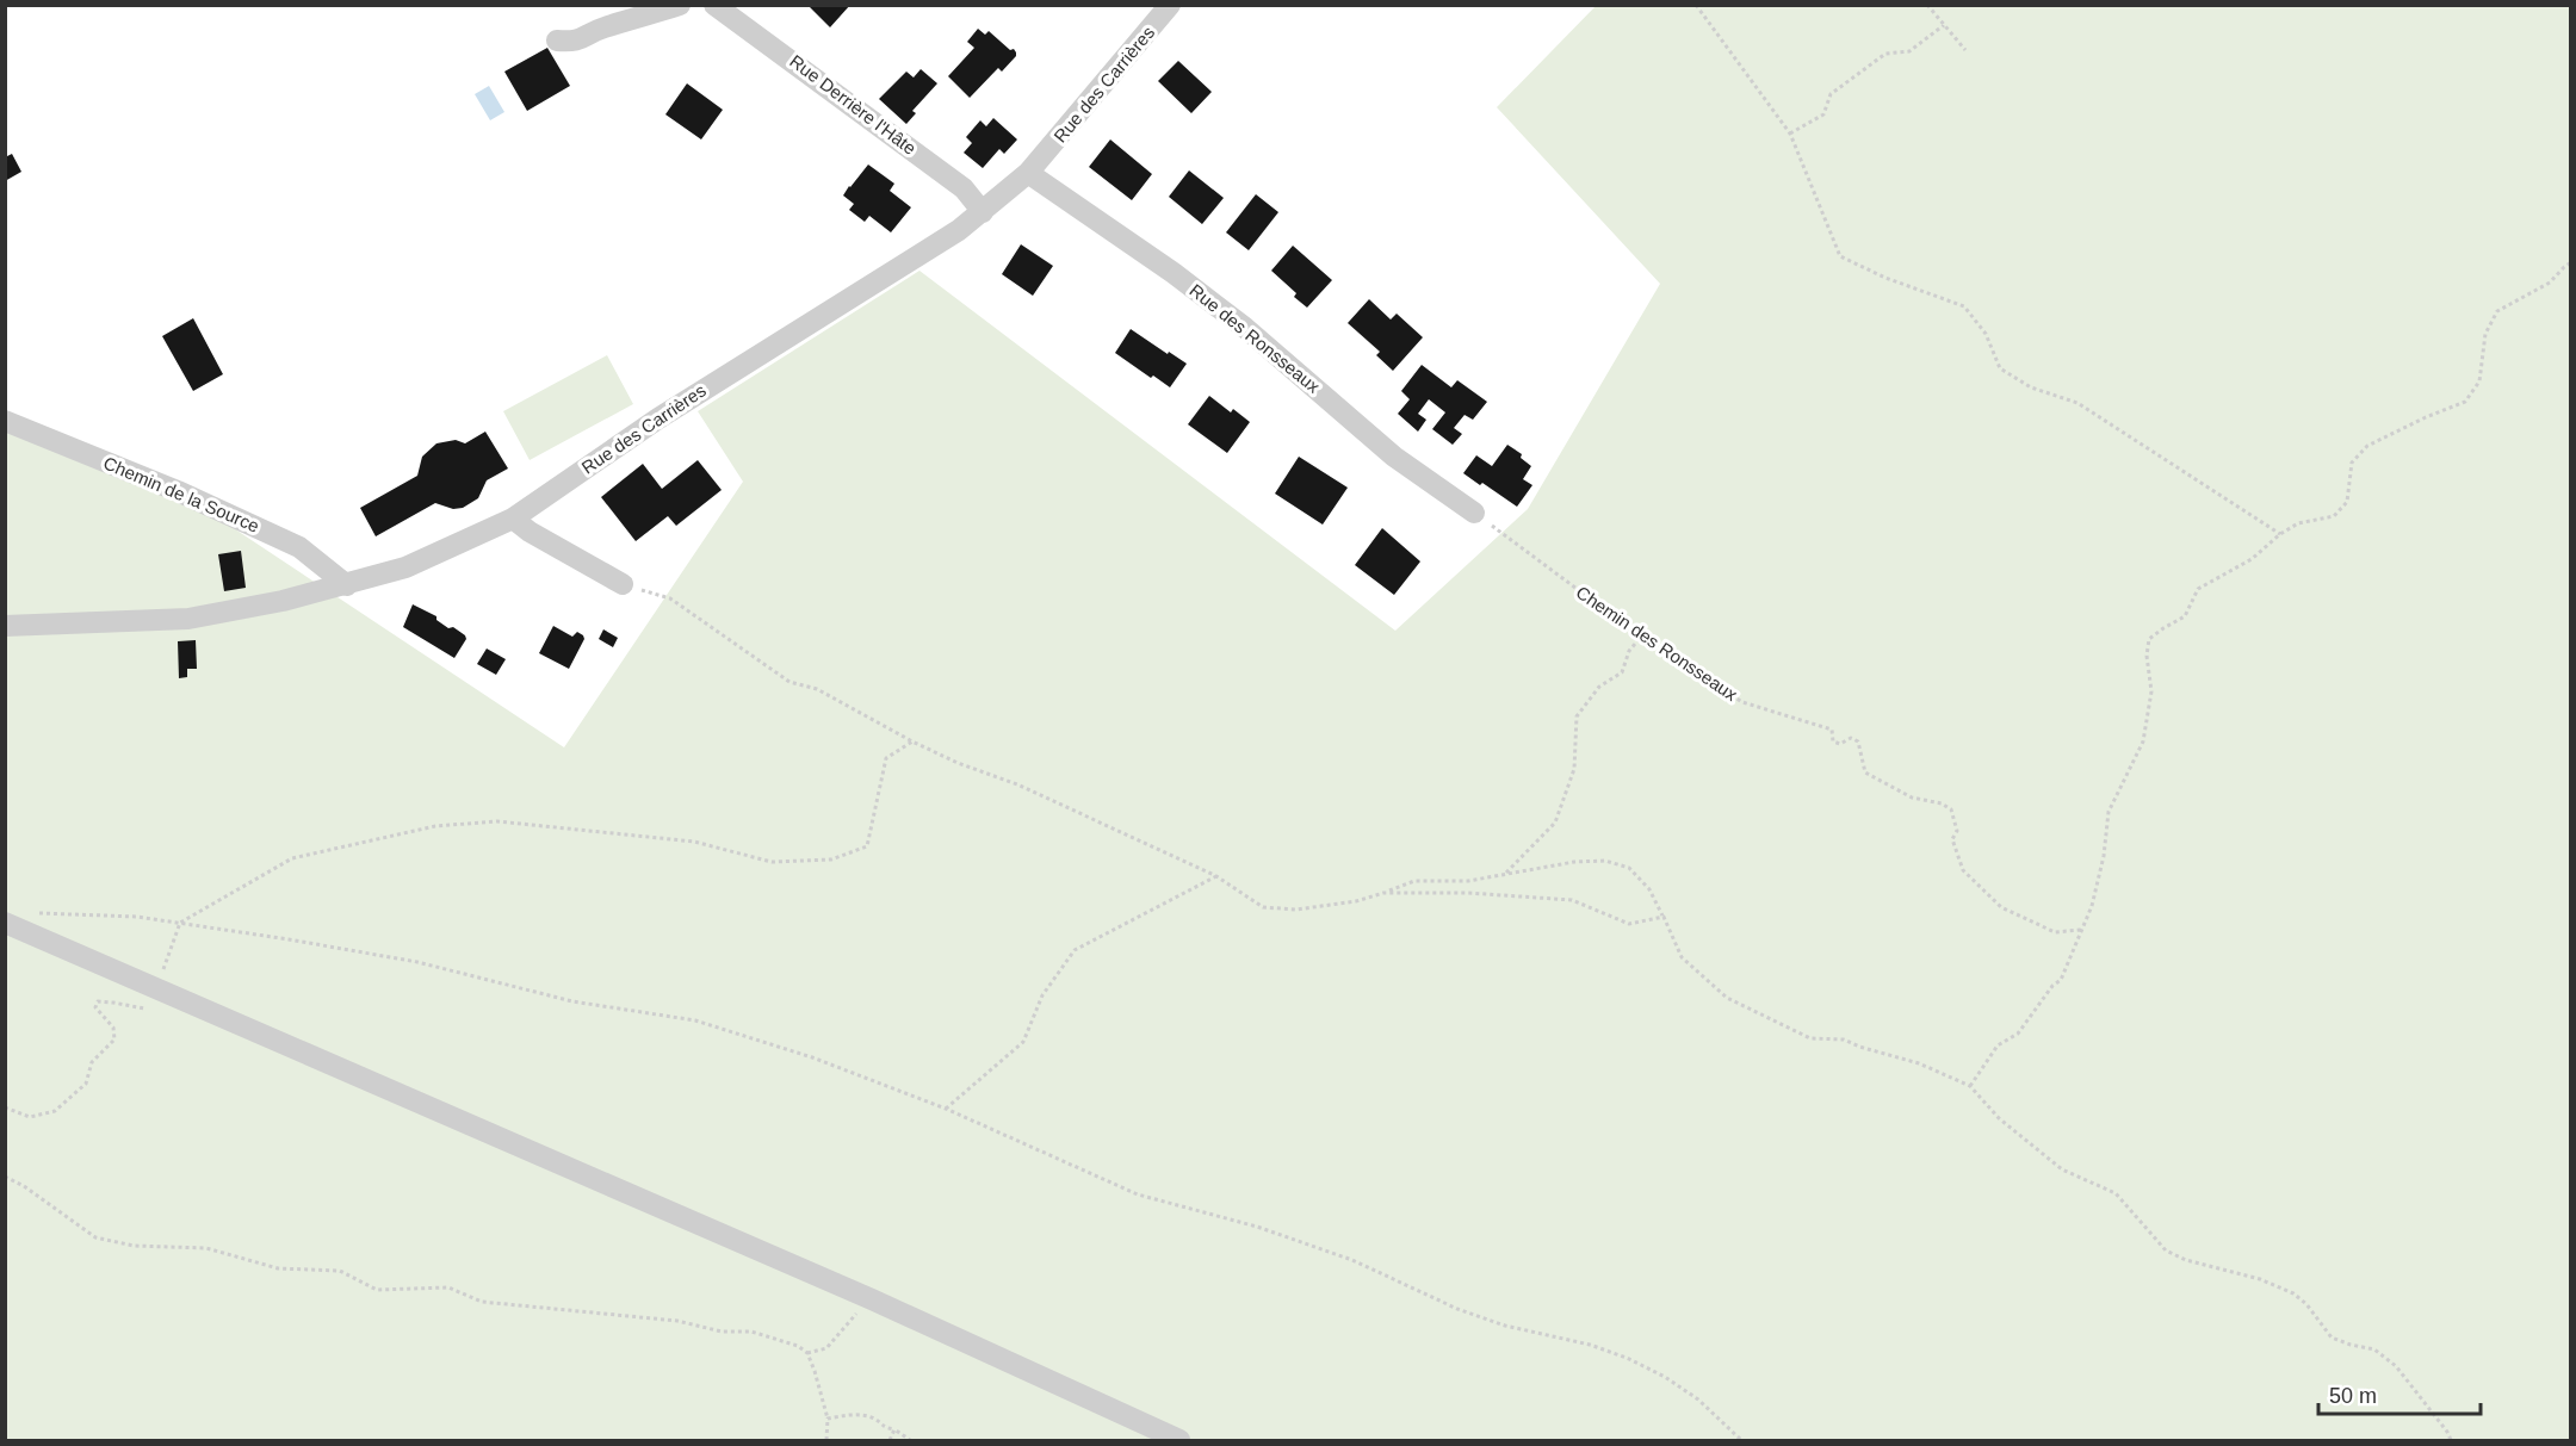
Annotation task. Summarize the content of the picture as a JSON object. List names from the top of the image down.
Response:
{
  "streets": {
    "street": [
      "Rue des Carrières",
      "Rue Derrière l'Hâte",
      "Rue des Ronsseaux",
      "Chemin de la Source"
    ],
    "path": ["Chemin des Ronsseaux"]
  },
  "crossings": [
    ["Rue des Carrières", "Rue Derrière l'Hâte"],
    ["Rue des Carrières", "Rue des Ronsseaux"],
    ["Rue des Carrières", "Chemin de la Source"],
    ["Rue des Ronsseaux", "Chemin des Ronsseaux"]
  ],
  "scale_bar": "50 m"
}
